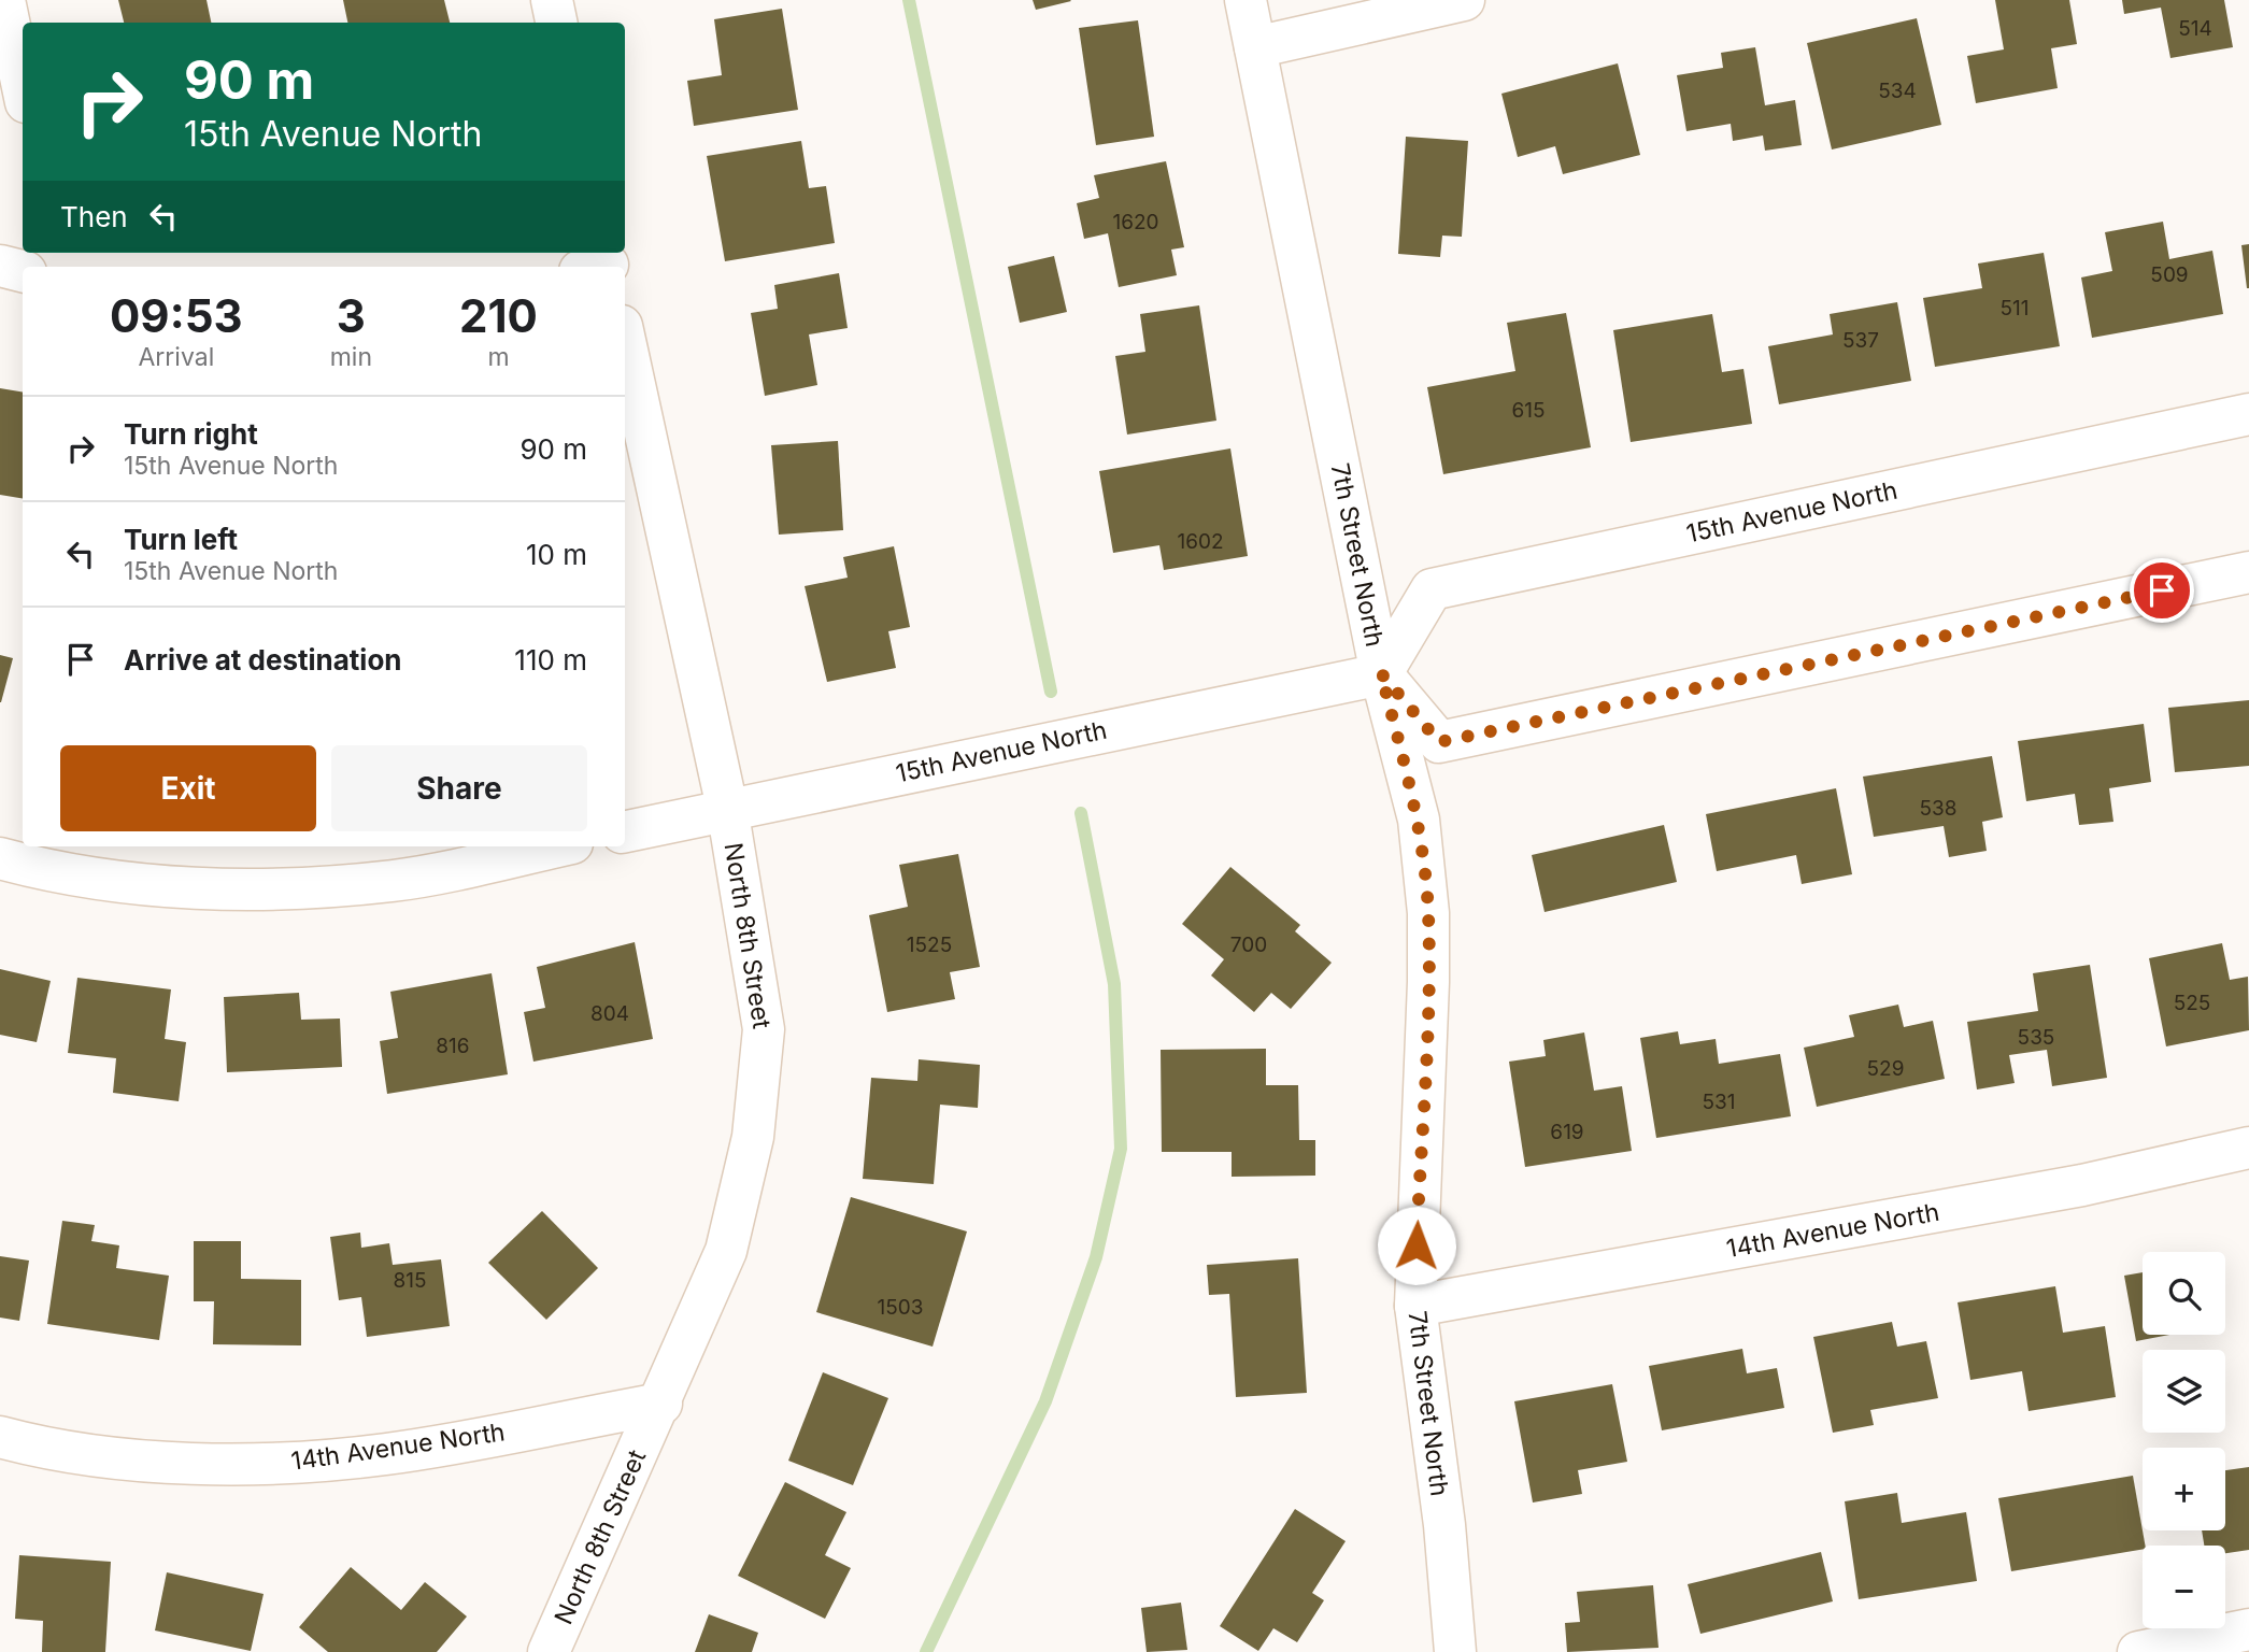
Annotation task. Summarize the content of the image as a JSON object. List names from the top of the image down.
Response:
{
  "streets": {
    "street": [
      "15th Avenue North",
      "7th Street North",
      "North 8th Street",
      "14th Avenue North"
    ]
  },
  "crossings": [
    ["15th Avenue North", "7th Street North"],
    ["15th Avenue North", "North 8th Street"],
    ["7th Street North", "14th Avenue North"],
    ["North 8th Street", "14th Avenue North"]
  ],
  "house_numbers": [
    "514",
    "534",
    "1620",
    "509",
    "511",
    "537",
    "615",
    "1602",
    "538",
    "1525",
    "700",
    "525",
    "804",
    "535",
    "816",
    "529",
    "531",
    "619",
    "815",
    "1503"
  ],
  "page": {
    "turn": ["90 m", "15th Avenue North"],
    "then": "Then",
    "eta": [
      "09:53",
      "Arrival",
      "3",
      "min",
      "210",
      "m"
    ],
    "list": [
      {
        "name": "Turn right",
        "note": "15th Avenue North",
        "value": "90 m"
      },
      {
        "name": "Turn left",
        "note": "15th Avenue North",
        "value": "10 m"
      },
      {
        "name": "Arrive at destination",
        "value": "110 m"
      }
    ],
    "buttons": ["Exit", "Share"],
    "map_buttons": ["+", "−"]
  }
}
